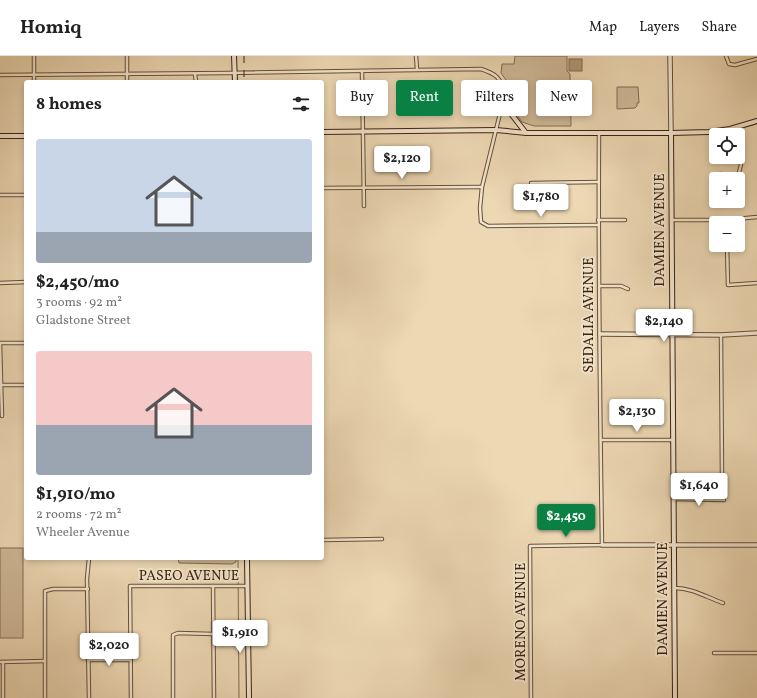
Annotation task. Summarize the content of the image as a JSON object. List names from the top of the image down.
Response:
{
  "streets": {
    "main road": ["DAMIEN AVENUE"],
    "street": ["SEDALIA AVENUE", "PASEO AVENUE", "MORENO AVENUE"]
  },
  "crossings": [
    ["SEDALIA AVENUE", "MORENO AVENUE"]
  ],
  "page": {
    "header": "Homiq",
    "nav": ["Map", "Layers", "Share"],
    "chip": [
      "Buy",
      "Rent",
      "Filters",
      "New"
    ],
    "heading": "8 homes",
    "map_buttons": ["+", "−"],
    "list": [
      {
        "name": "$2,450/mo",
        "note": "3 rooms · 92 m² · Gladstone Street"
      },
      {
        "name": "$1,910/mo",
        "note": "2 rooms · 72 m² · Wheeler Avenue"
      }
    ],
    "price": [
      "$2,120",
      "$1,780",
      "$2,140",
      "$2,130",
      "$1,640",
      "$2,450",
      "$1,910",
      "$2,020"
    ]
  }
}
